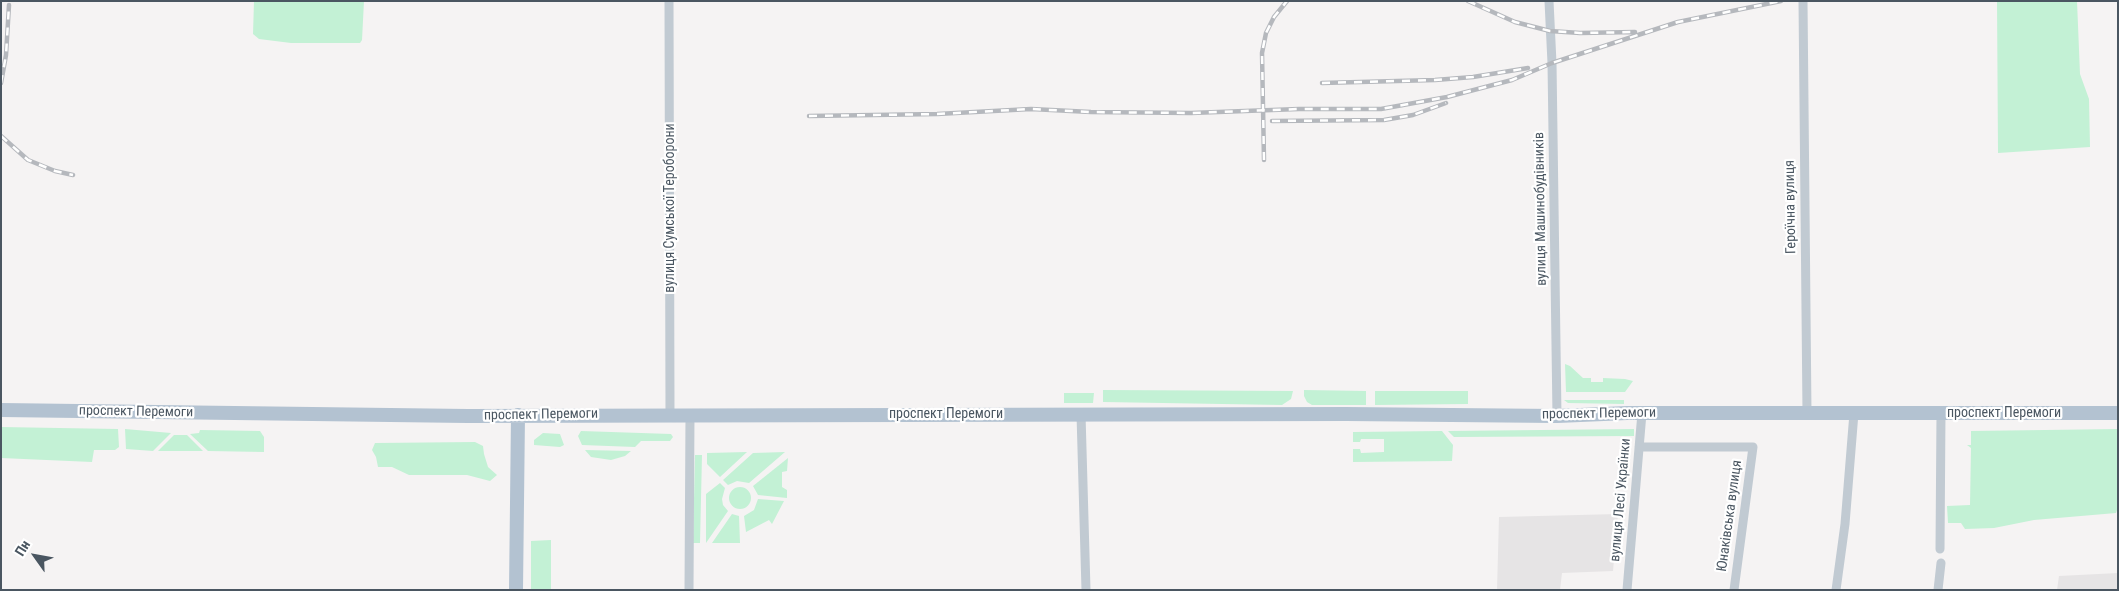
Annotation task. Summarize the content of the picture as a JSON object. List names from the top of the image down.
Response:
{
  "streets": {
    "main road": ["проспект Перемоги"],
    "street": [
      "Героїчна вулиця",
      "вулиця Сумської Тероборони",
      "вулиця Машинобудівників",
      "вулиця Лесі Українки",
      "Юнаківська вулиця"
    ]
  },
  "crossings": [
    ["Героїчна вулиця", "проспект Перемоги"],
    ["вулиця Сумської Тероборони", "проспект Перемоги"],
    ["вулиця Машинобудівників", "проспект Перемоги"],
    ["проспект Перемоги", "вулиця Лесі Українки"],
    ["вулиця Лесі Українки", "Юнаківська вулиця"]
  ],
  "north": "top left"
}
